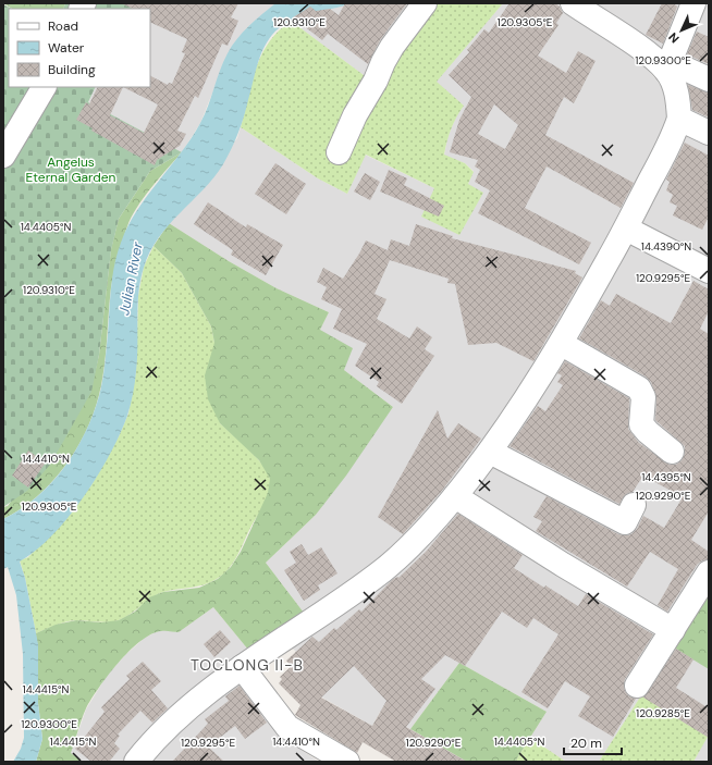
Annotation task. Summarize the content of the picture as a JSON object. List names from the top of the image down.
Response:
{
  "districts": ["TOCLONG II-B"],
  "water": ["Julian River"],
  "parks": ["Angelus Eternal Garden"],
  "legend": ["Road", "Water", "Building"],
  "scale_bar": "20 m",
  "north": "bottom left",
  "coordinates": [
    "120.9310°E",
    "120.9305°E",
    "120.9300°E",
    "14.4405°N",
    "14.4390°N",
    "120.9295°E",
    "14.4410°N",
    "14.4395°N",
    "120.9290°E",
    "14.4415°N",
    "120.9285°E"
  ]
}
